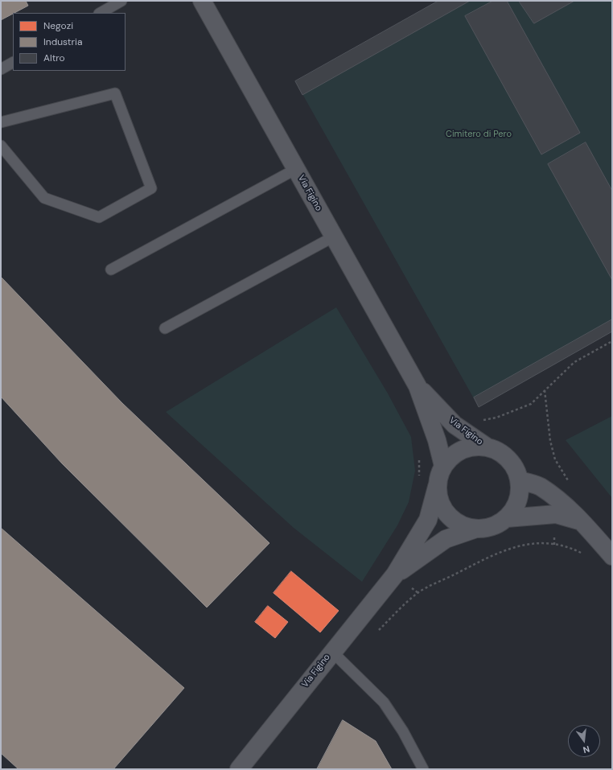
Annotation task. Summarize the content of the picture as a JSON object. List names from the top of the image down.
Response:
{
  "streets": {
    "street": ["Via Figino"]
  },
  "parks": ["Cimitero di Pero"],
  "legend": ["Negozi", "Industria", "Altro"],
  "north": "bottom"
}
